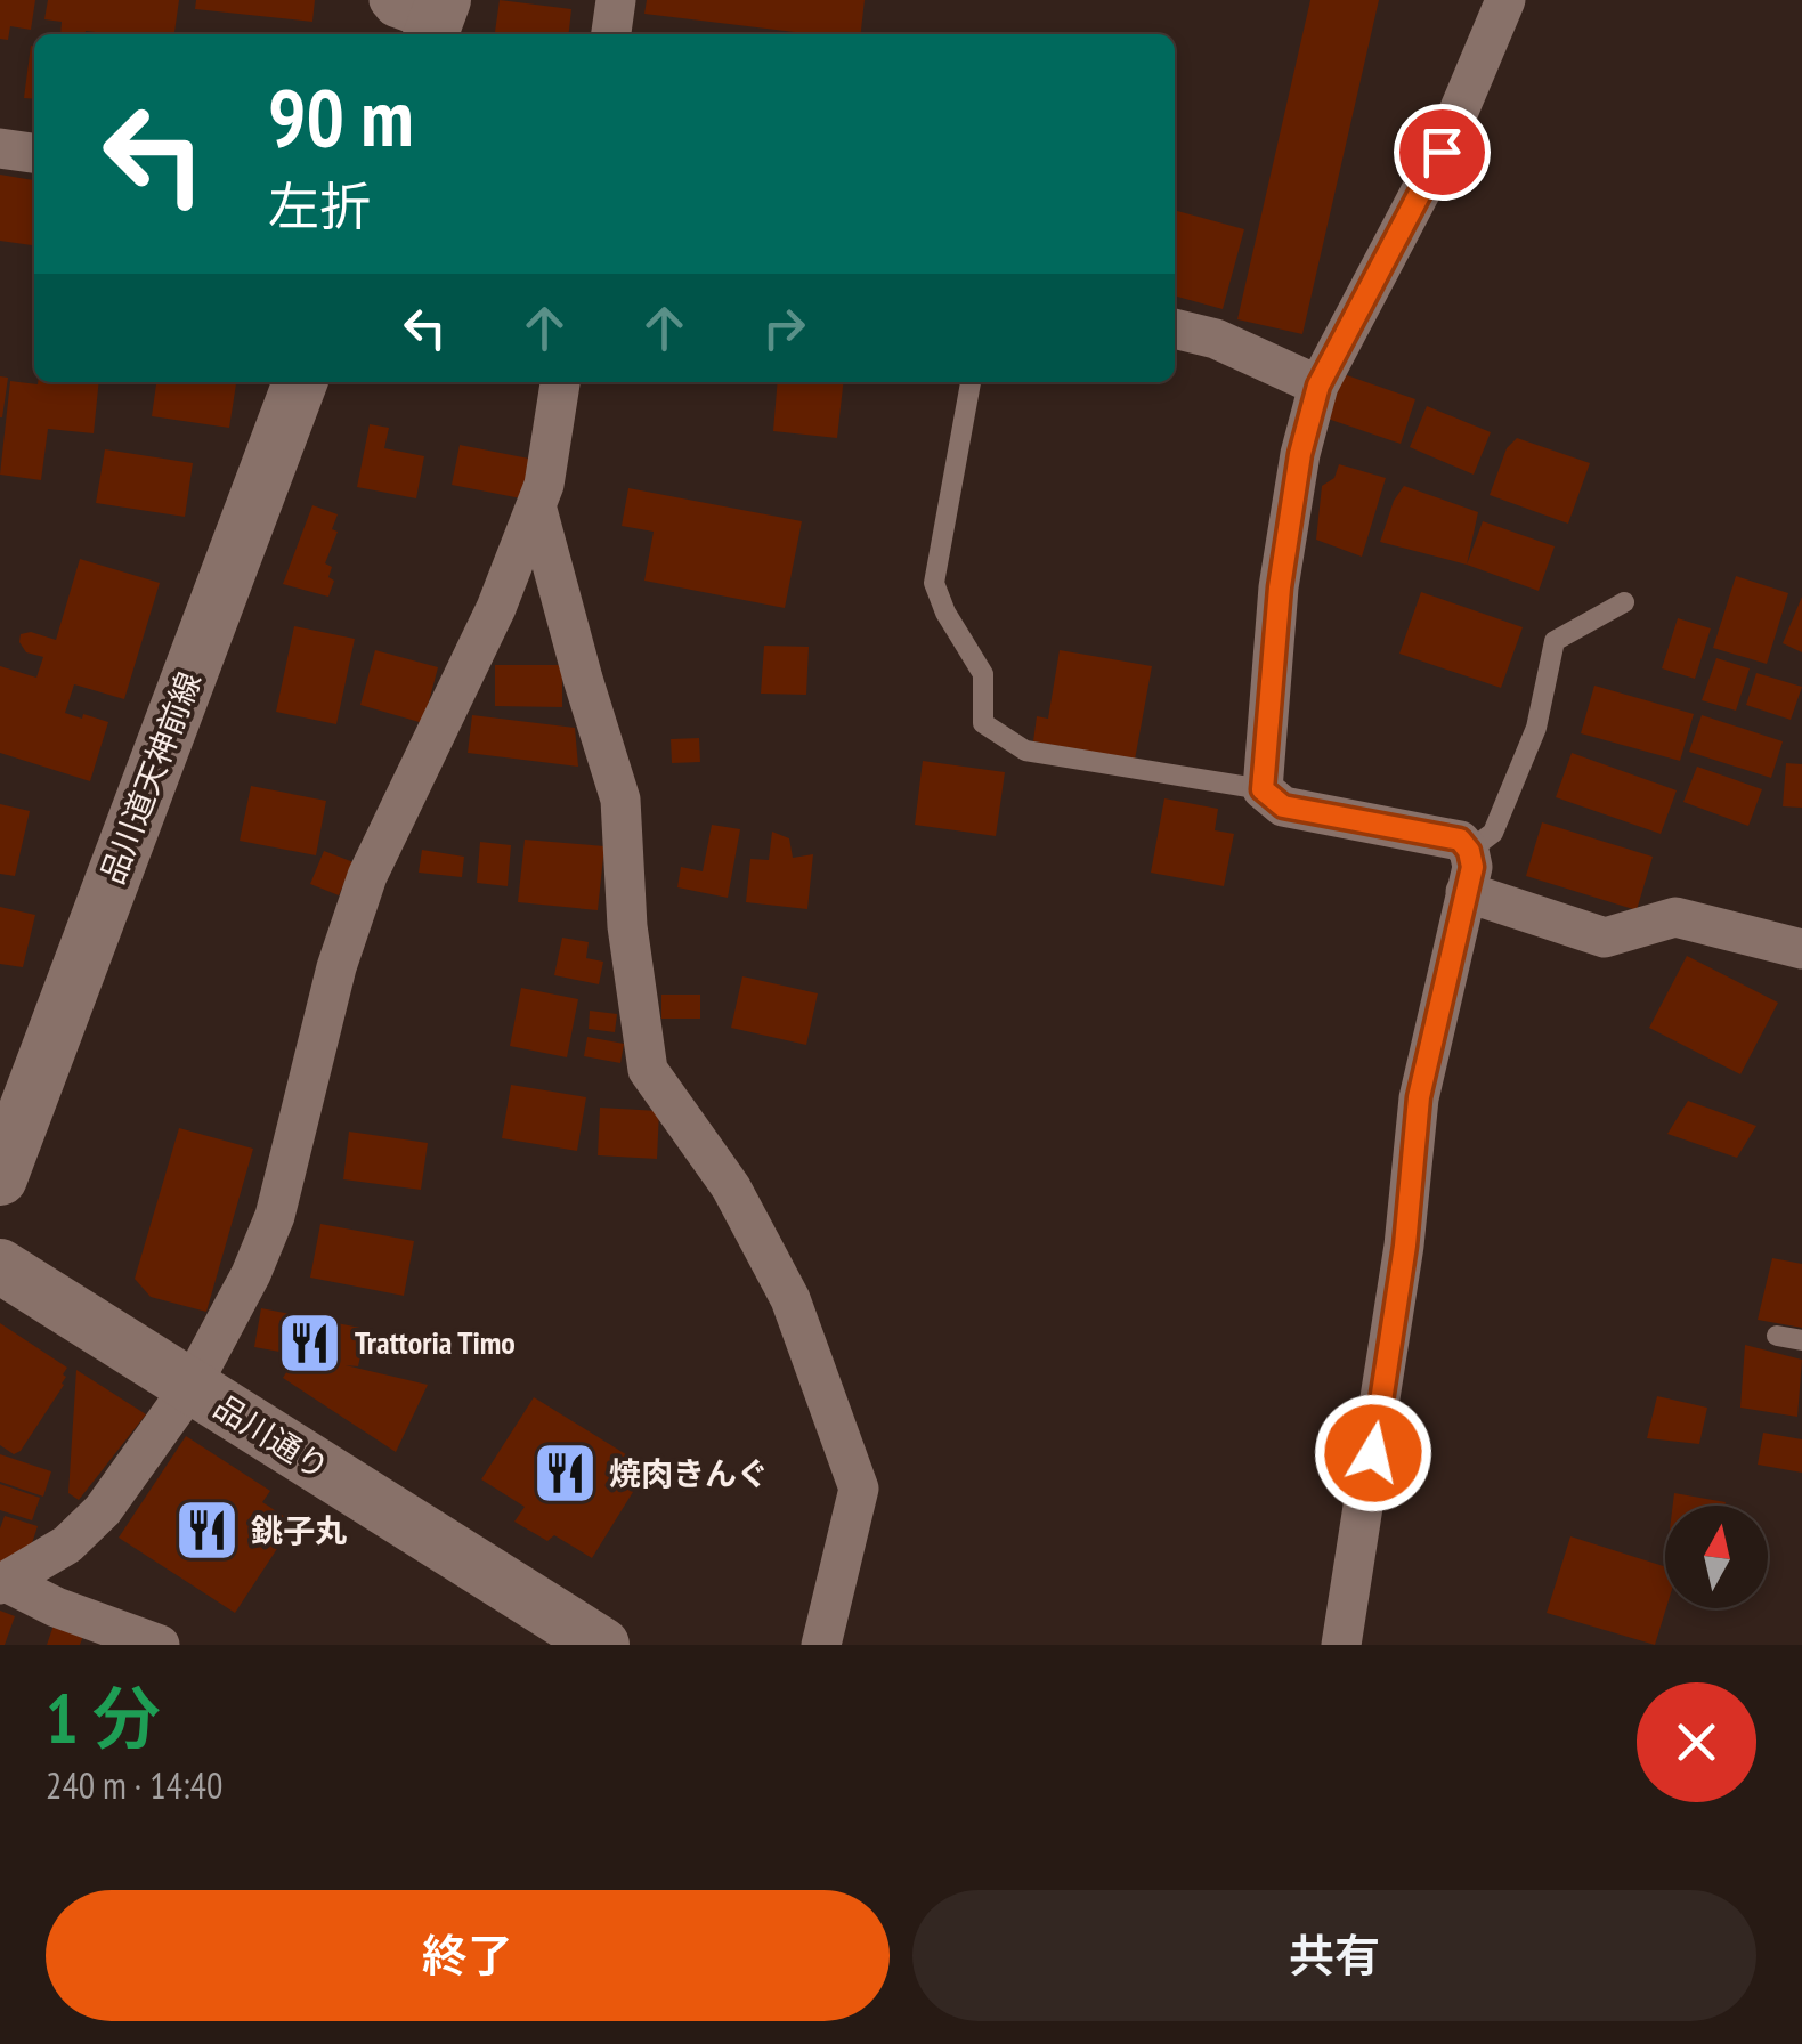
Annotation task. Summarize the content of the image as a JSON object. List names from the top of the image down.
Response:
{
  "streets": {
    "street": ["品川道天神前線", "品川通り"]
  },
  "places": {
    "restaurant": ["Trattoria Timo", "焼肉きんぐ", "銚子丸"]
  },
  "north": "top",
  "page": {
    "turn": ["90 m", "左折"],
    "heading": ["1 分", "240 m · 14:40"],
    "buttons": ["終了", "共有"]
  }
}
